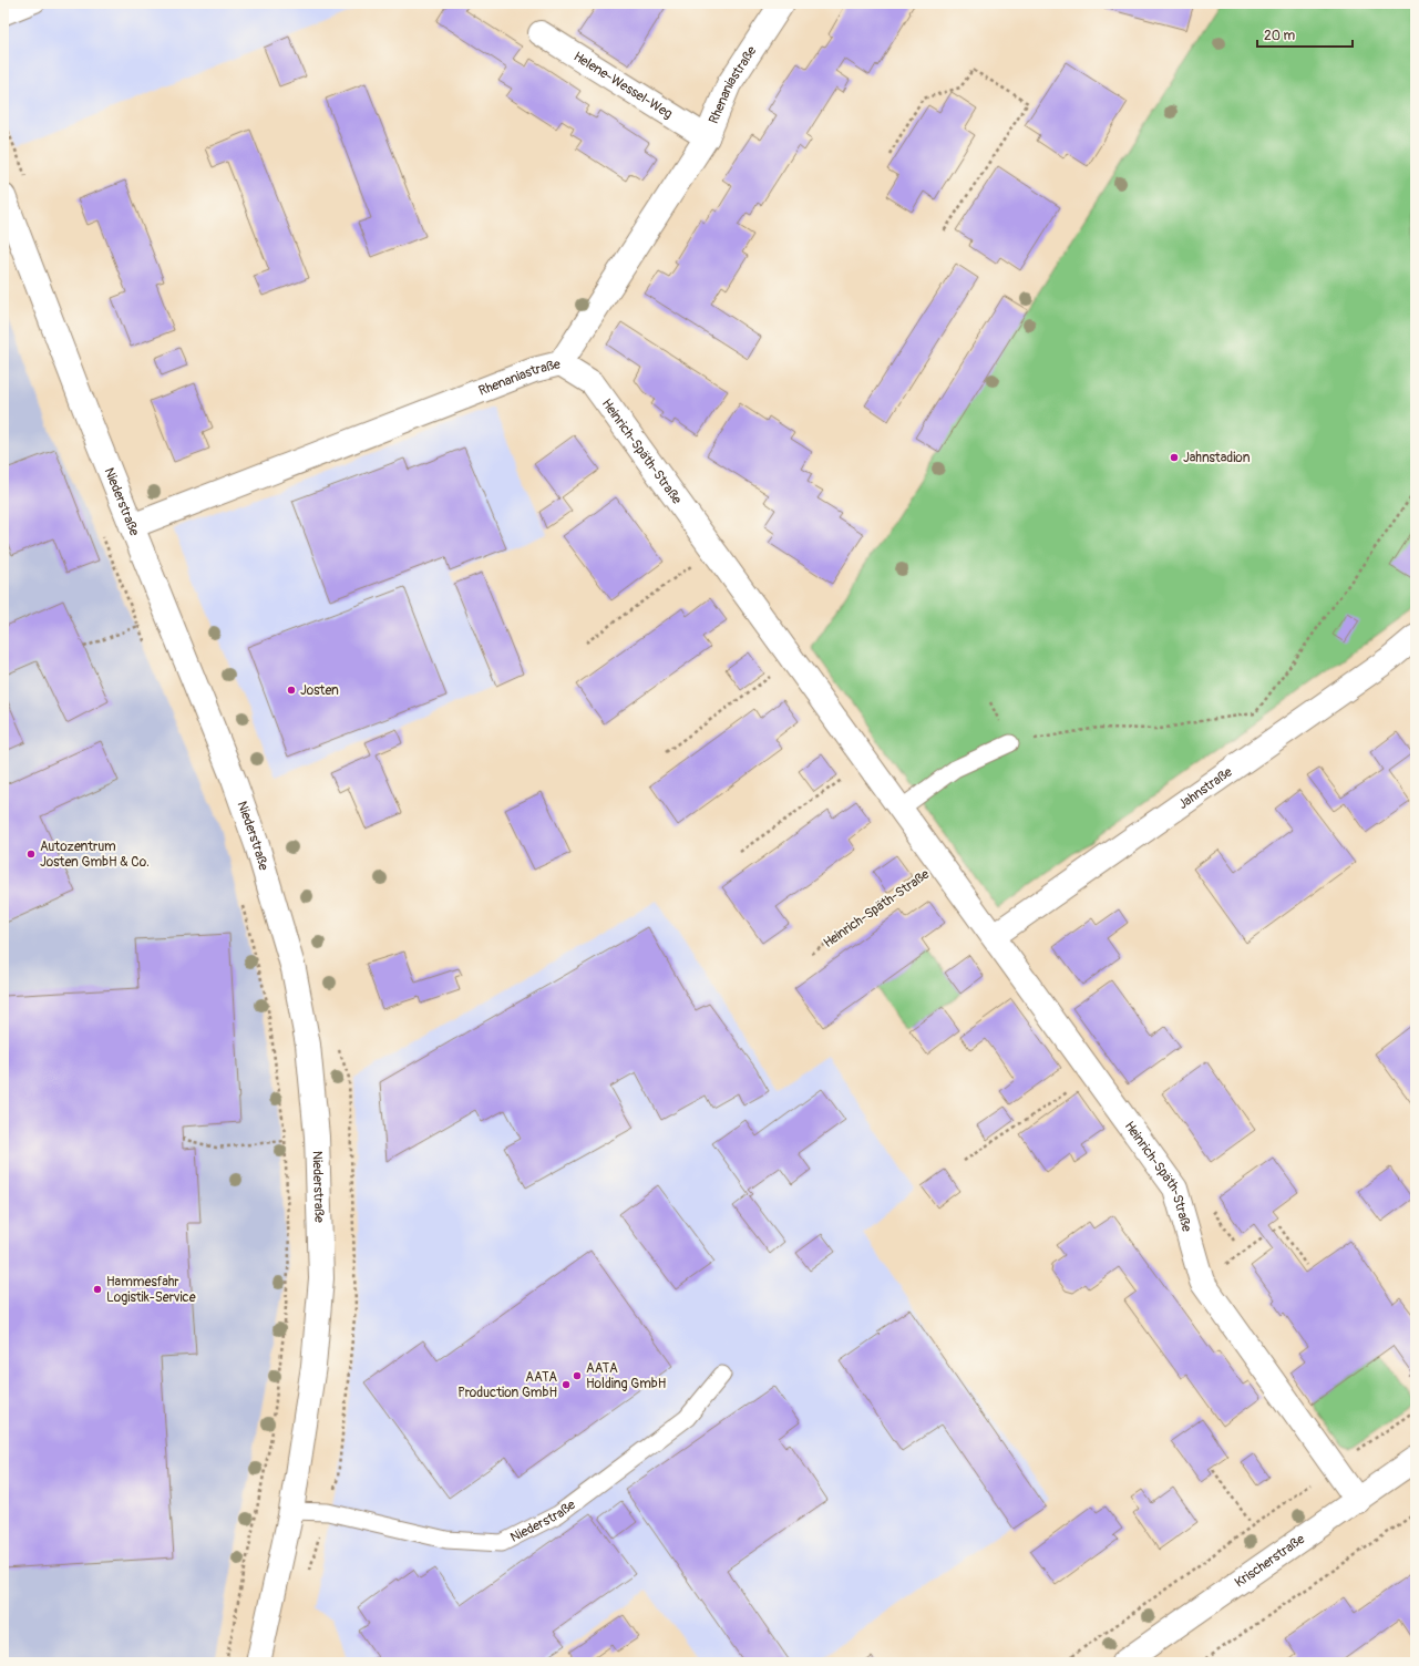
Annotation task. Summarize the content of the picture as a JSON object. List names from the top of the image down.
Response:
{
  "streets": {
    "street": [
      "Helene-Wessel-Weg",
      "Rhenaniastraße",
      "Heinrich-Späth-Straße",
      "Niederstraße",
      "Jahnstraße",
      "Krischerstraße"
    ]
  },
  "crossings": [
    ["Helene-Wessel-Weg", "Rhenaniastraße"],
    ["Rhenaniastraße", "Heinrich-Späth-Straße"],
    ["Rhenaniastraße", "Niederstraße"],
    ["Heinrich-Späth-Straße", "Jahnstraße"],
    ["Heinrich-Späth-Straße", "Krischerstraße"]
  ],
  "places": [
    "Jahnstadion",
    "Josten",
    "Autozentrum Josten GmbH & Co.",
    "Hammesfahr Logistik-Service",
    "AATA Holding GmbH",
    "AATA Production GmbH"
  ],
  "scale_bar": "20 m"
}
